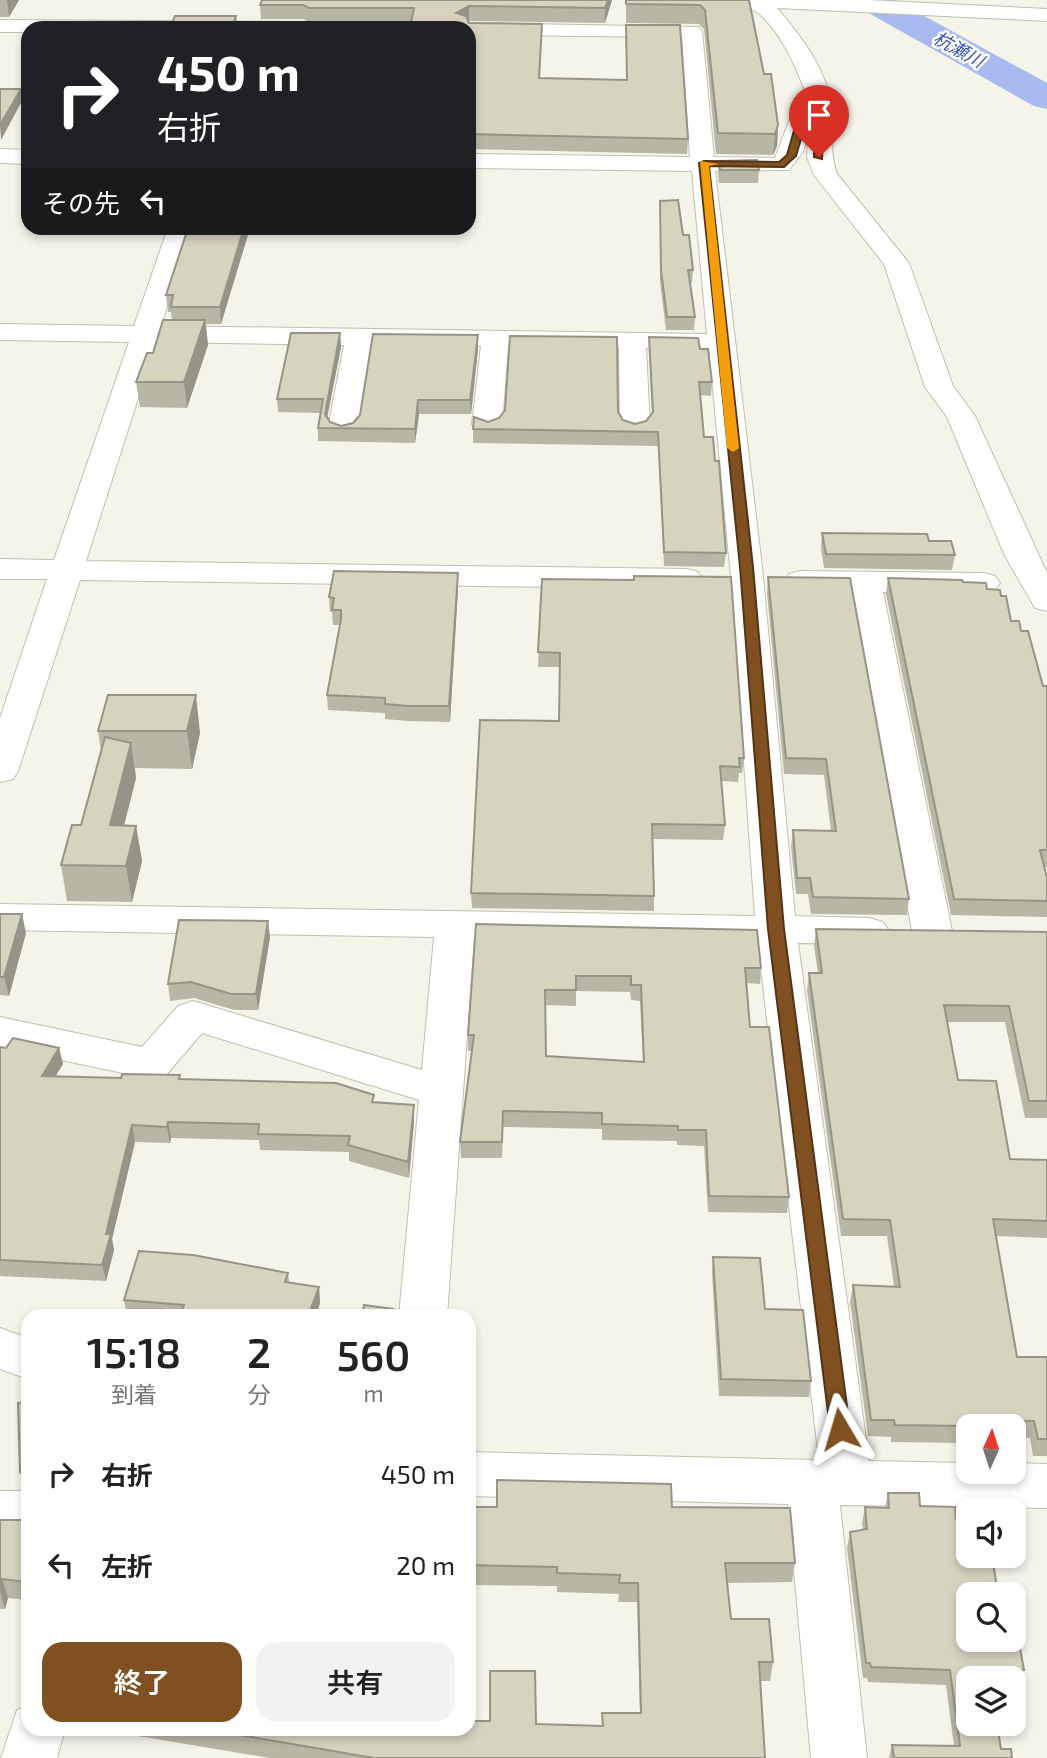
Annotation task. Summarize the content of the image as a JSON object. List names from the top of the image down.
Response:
{
  "water": ["杭瀬川"],
  "north": "top",
  "page": {
    "turn": ["450 m", "右折"],
    "then": "その先",
    "eta": [
      "15:18",
      "到着",
      "2",
      "分",
      "560",
      "m"
    ],
    "list": [
      {
        "name": "右折",
        "value": "450 m"
      },
      {
        "name": "左折",
        "value": "20 m"
      }
    ],
    "buttons": ["終了", "共有"]
  }
}
